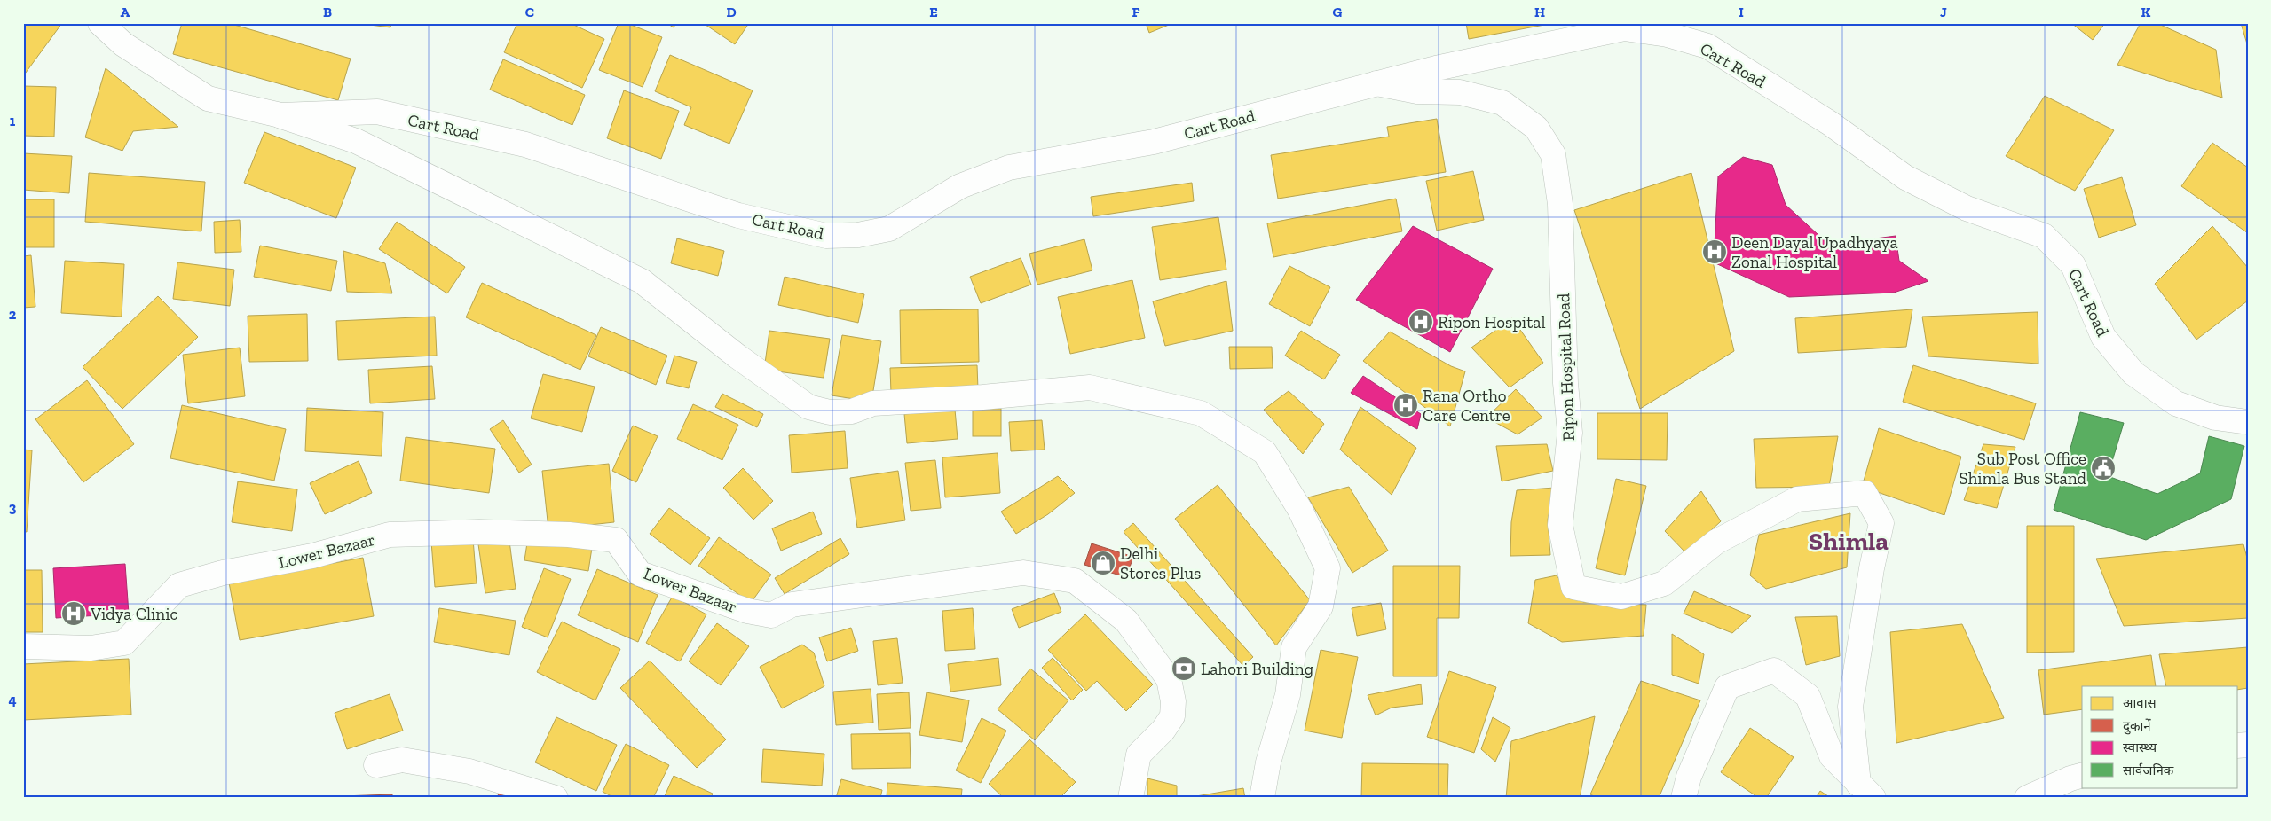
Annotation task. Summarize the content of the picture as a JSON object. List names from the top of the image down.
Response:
{
  "streets": {
    "street": ["Cart Road", "Ripon Hospital Road", "Lower Bazaar"]
  },
  "crossings": [
    ["Cart Road", "Ripon Hospital Road"]
  ],
  "districts": ["Shimla"],
  "places": {
    "hospital": [
      "Deen Dayal Upadhyaya Zonal Hospital",
      "Ripon Hospital",
      "Rana Ortho Care Centre",
      "Vidya Clinic"
    ],
    "public building": ["Sub Post Office Shimla Bus Stand"],
    "shop": ["Delhi Stores Plus"],
    "bank": ["Lahori Building"]
  },
  "legend": [
    "आवास",
    "दुकानें",
    "स्वास्थ्य",
    "सार्वजनिक"
  ],
  "grid": {
    "columns": [
      "A",
      "B",
      "C",
      "D",
      "E",
      "F",
      "G",
      "H",
      "I",
      "J",
      "K"
    ],
    "rows": [
      "1",
      "2",
      "3",
      "4"
    ]
  }
}
